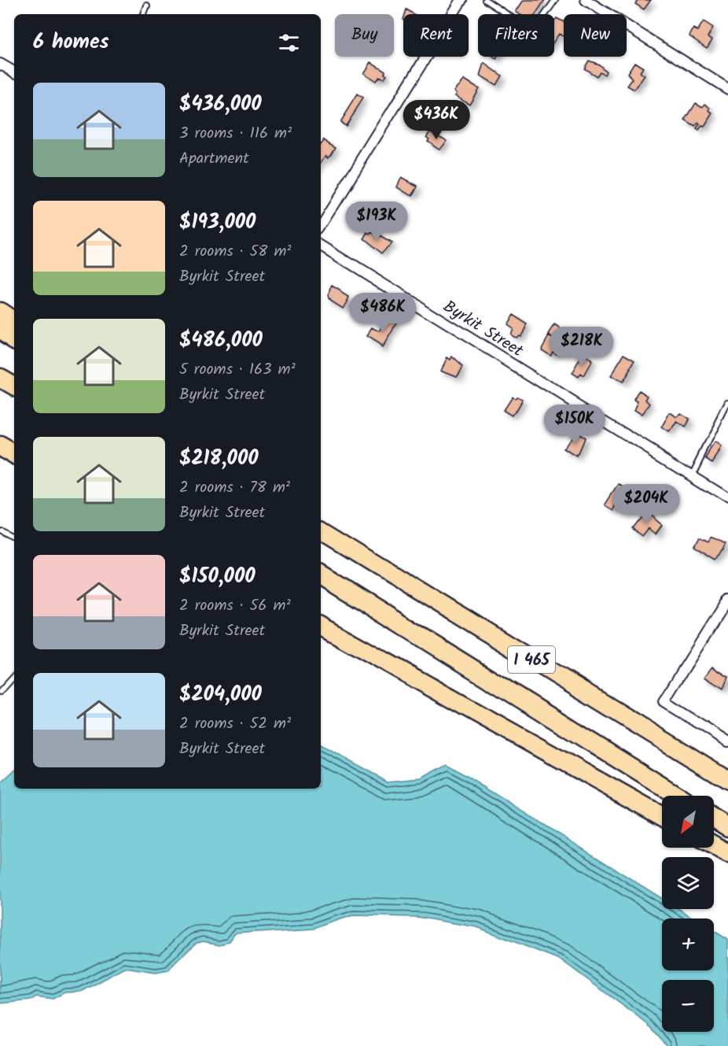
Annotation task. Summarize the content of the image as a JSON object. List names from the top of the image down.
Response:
{
  "streets": {
    "highway": ["I 465"],
    "street": ["Byrkit Street"]
  },
  "north": "bottom left",
  "page": {
    "chip": [
      "Buy",
      "Rent",
      "Filters",
      "New"
    ],
    "heading": "6 homes",
    "list": [
      {
        "name": "$436,000",
        "note": "3 rooms · 116 m² · Apartment"
      },
      {
        "name": "$193,000",
        "note": "2 rooms · 58 m² · Byrkit Street"
      },
      {
        "name": "$486,000",
        "note": "5 rooms · 163 m² · Byrkit Street"
      },
      {
        "name": "$218,000",
        "note": "2 rooms · 78 m² · Byrkit Street"
      },
      {
        "name": "$150,000",
        "note": "2 rooms · 56 m² · Byrkit Street"
      },
      {
        "name": "$204,000",
        "note": "2 rooms · 52 m² · Byrkit Street"
      }
    ],
    "price": [
      "$436K",
      "$193K",
      "$486K",
      "$218K",
      "$150K",
      "$204K"
    ],
    "map_buttons": ["+", "−"]
  }
}
